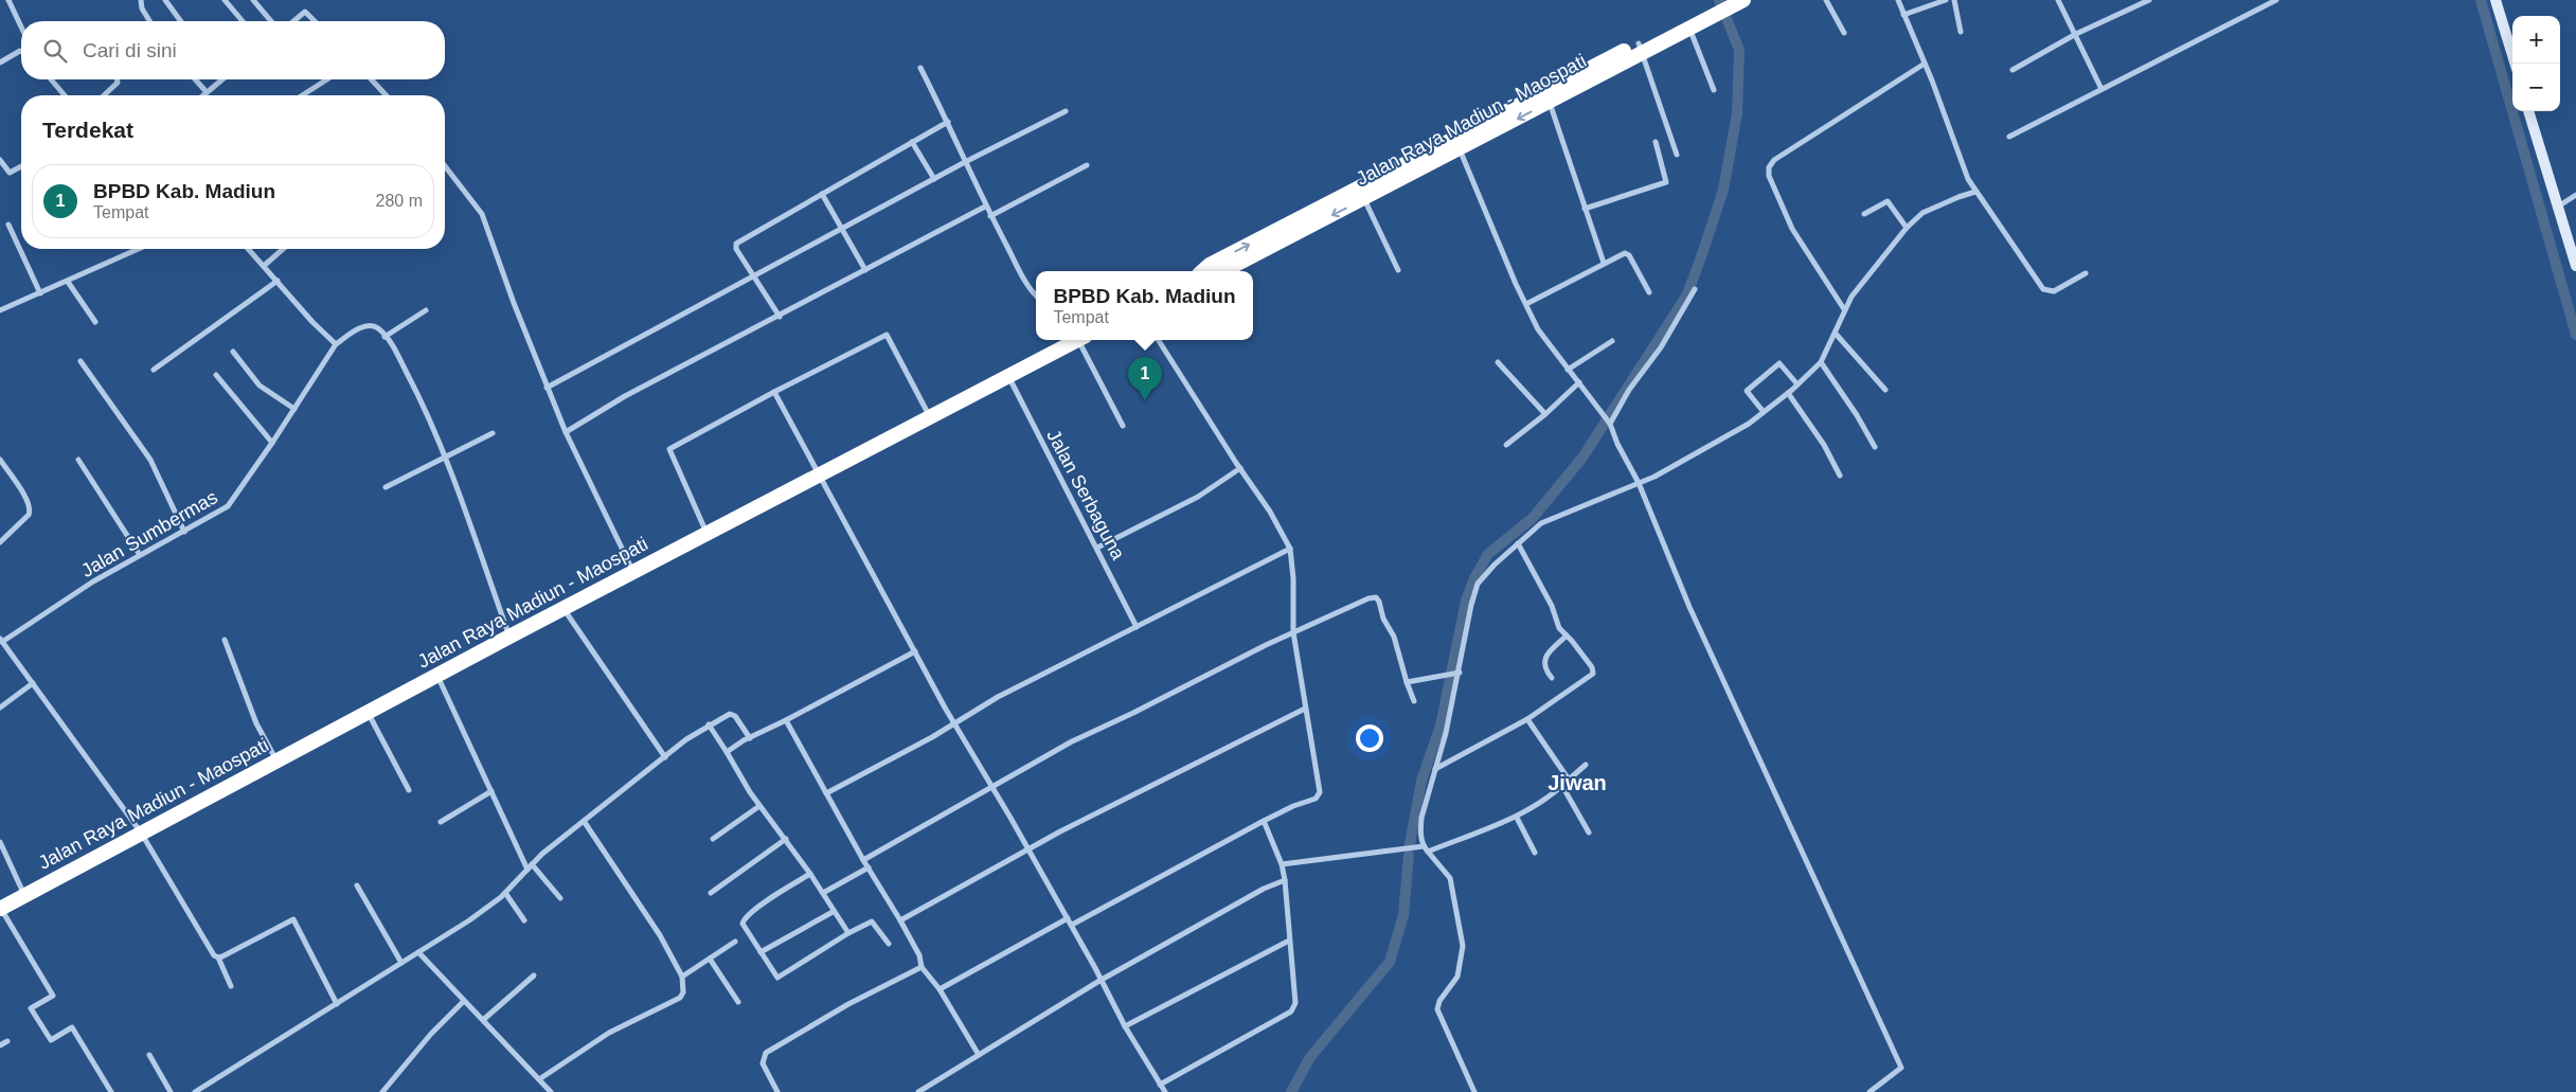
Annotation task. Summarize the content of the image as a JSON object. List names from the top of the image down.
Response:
{
  "streets": {
    "highway": ["Jalan Raya Madiun - Maospati"],
    "street": ["Jalan Serbaguna", "Jalan Sumbermas"]
  },
  "crossings": [
    ["Jalan Raya Madiun - Maospati", "Jalan Serbaguna"]
  ],
  "districts": ["Jiwan"],
  "page": {
    "map_buttons": ["+", "−"],
    "search": "Cari di sini",
    "heading": "Terdekat",
    "list": [
      {
        "mark": "1",
        "name": "BPBD Kab. Madiun",
        "note": "Tempat",
        "value": "280 m"
      }
    ],
    "popup": ["BPBD Kab. Madiun", "Tempat"],
    "pins": "1"
  }
}
